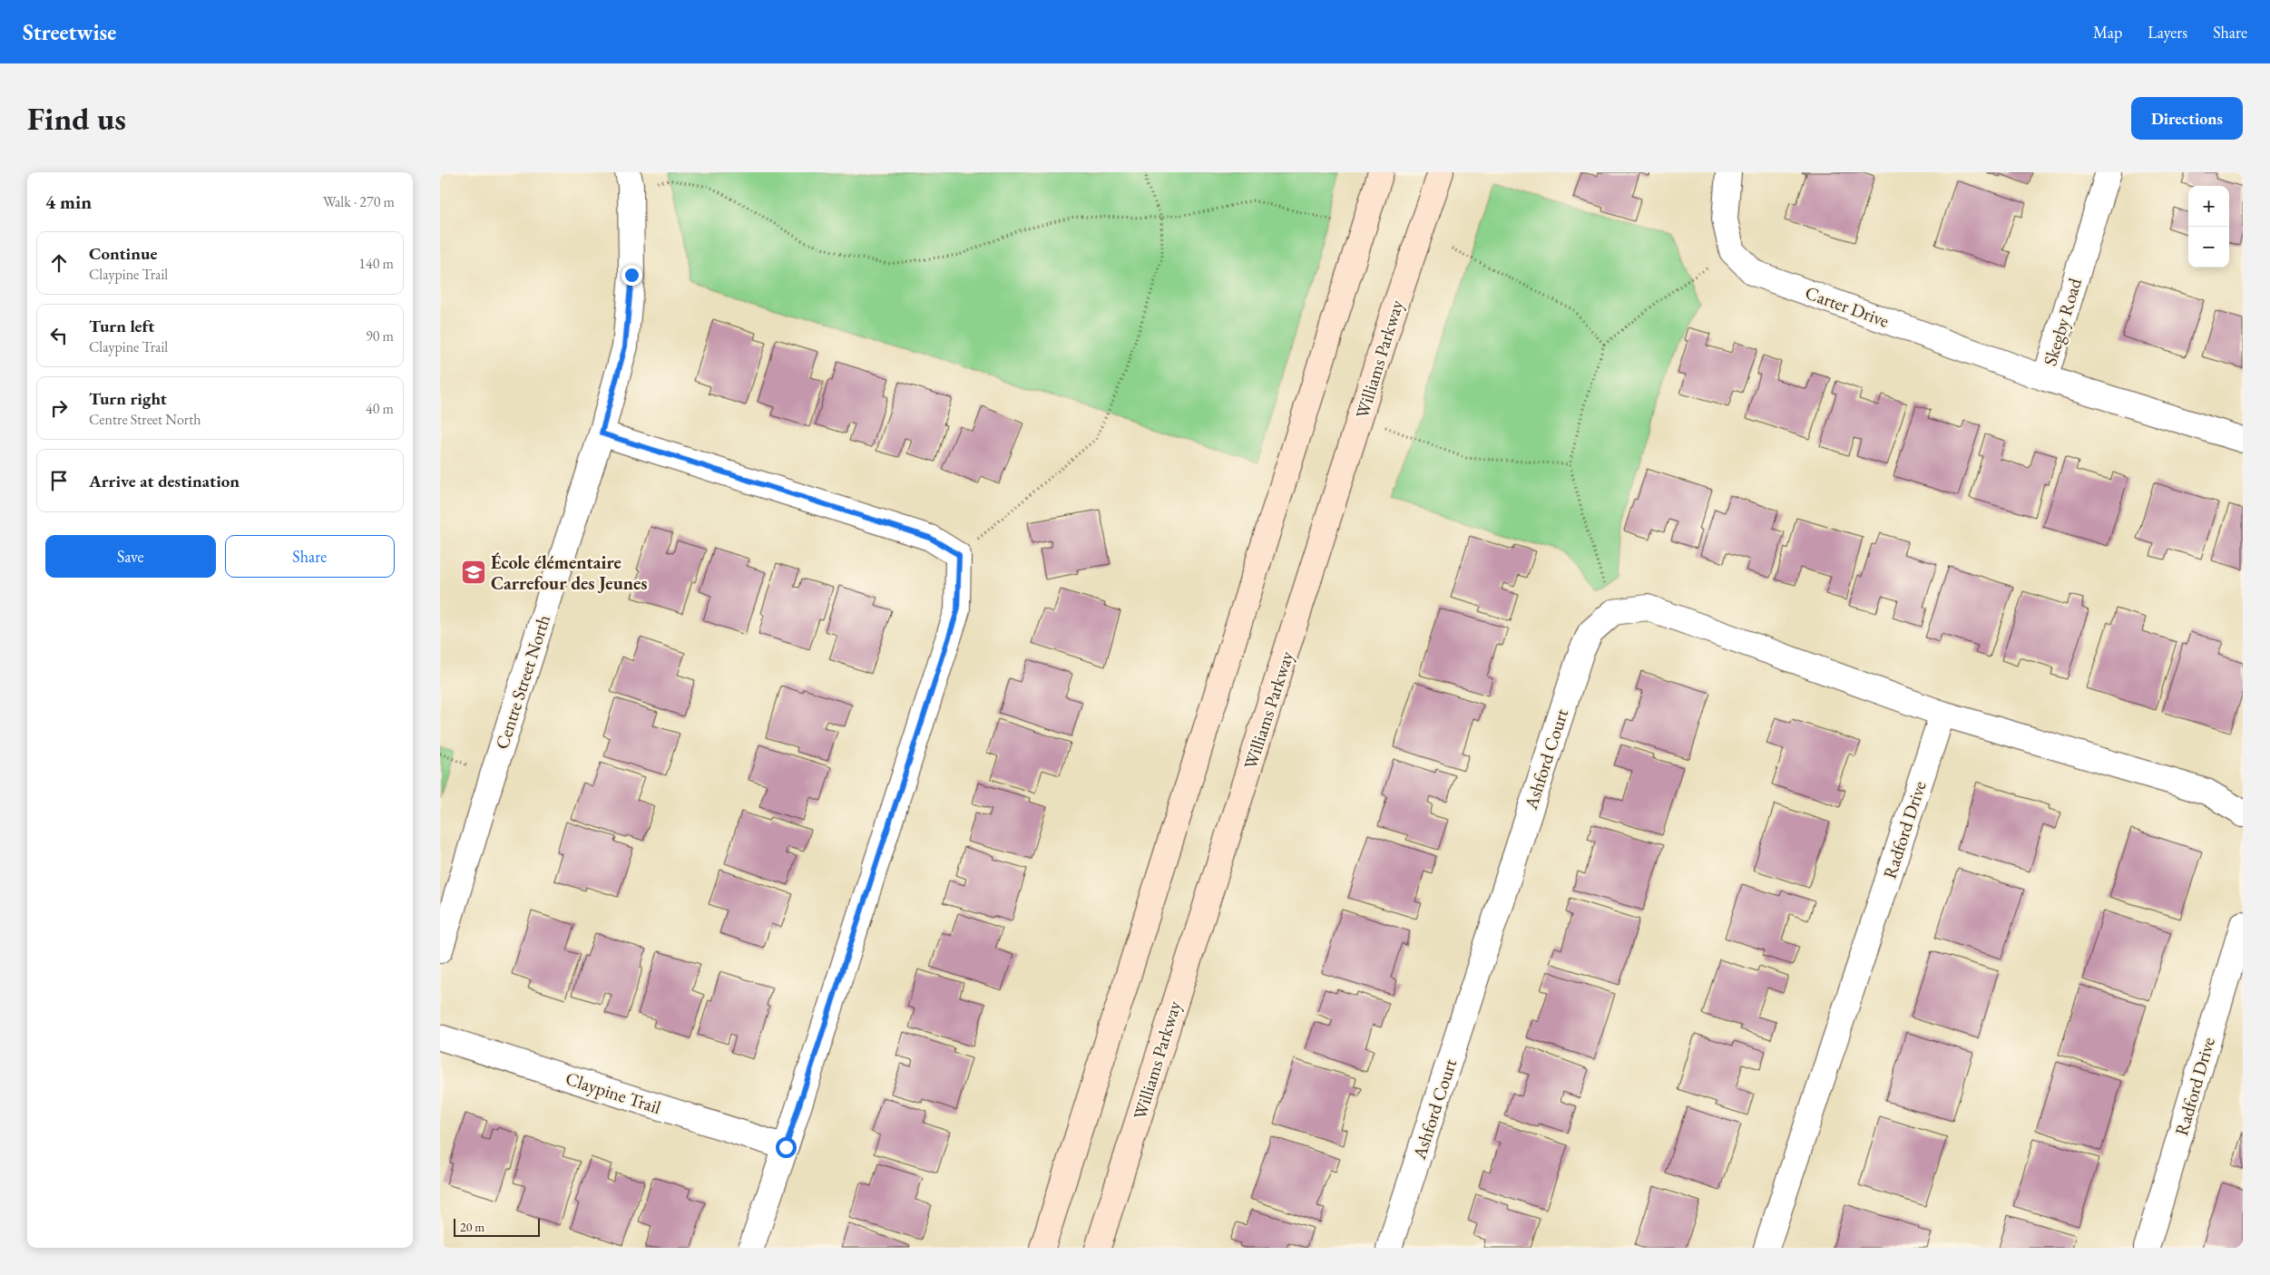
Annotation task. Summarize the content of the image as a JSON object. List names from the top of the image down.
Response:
{
  "streets": {
    "main road": ["Williams Parkway"],
    "street": [
      "Carter Drive",
      "Skegby Road",
      "Centre Street North",
      "Ashford Court",
      "Radford Drive",
      "Claypine Trail"
    ]
  },
  "crossings": [
    ["Carter Drive", "Skegby Road"]
  ],
  "places": {
    "school or university": ["École élémentaire Carrefour des Jeunes"]
  },
  "scale_bar": "20 m",
  "page": {
    "header": "Streetwise",
    "nav": ["Map", "Layers", "Share"],
    "buttons": [
      "Directions",
      ["Save", "Share"]
    ],
    "title": "Find us",
    "heading": ["4 min", "Walk · 270 m"],
    "map_buttons": ["+", "−"],
    "list": [
      ["Continue", "Claypine Trail", "140 m"],
      ["Turn left", "Claypine Trail", "90 m"],
      ["Turn right", "Centre Street North", "40 m"],
      "Arrive at destination"
    ],
    "scale": "20 m"
  }
}
